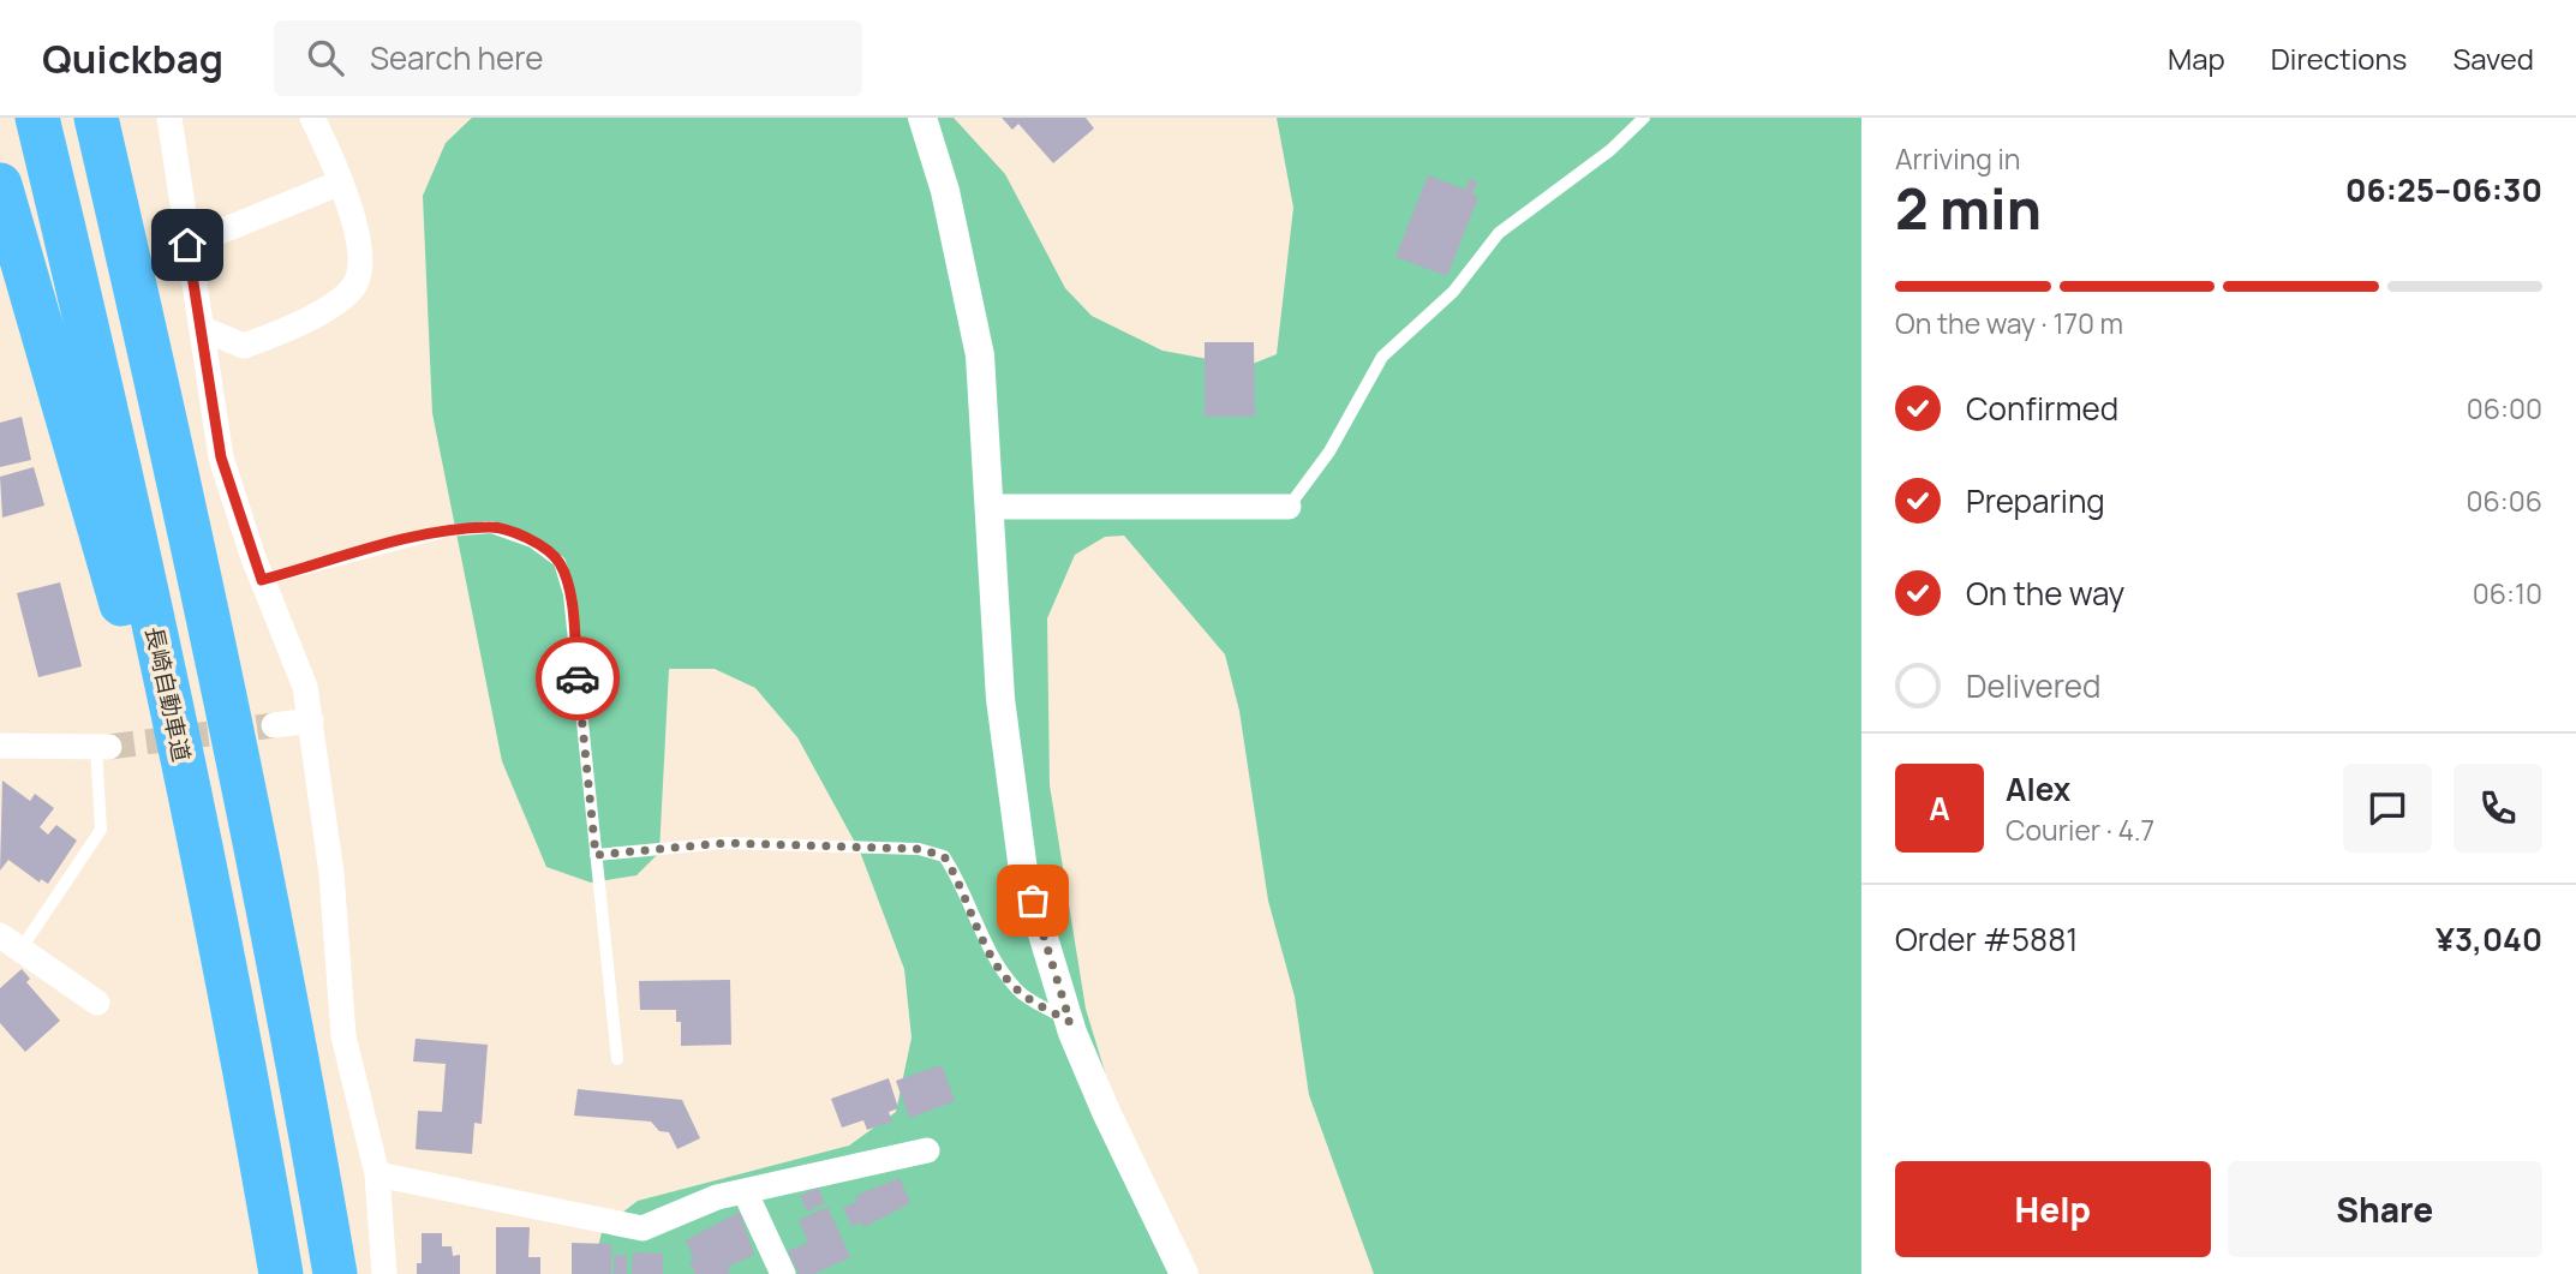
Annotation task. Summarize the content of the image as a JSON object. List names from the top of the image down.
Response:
{
  "streets": {
    "highway": ["長崎自動車道"]
  },
  "page": {
    "header": "Quickbag",
    "search": "Search here",
    "nav": ["Map", "Directions", "Saved"],
    "heading": ["2 min", "Arriving in", "06:25–06:30"],
    "panel": [
      "Alex",
      "Courier · 4.7",
      "Order #5881",
      "¥3,040"
    ],
    "bar": "On the way · 170 m",
    "list": [
      ["Confirmed", "06:00"],
      ["Preparing", "06:06"],
      ["On the way", "06:10"],
      "Delivered"
    ],
    "round": "A",
    "buttons": ["Help", "Share"]
  }
}
